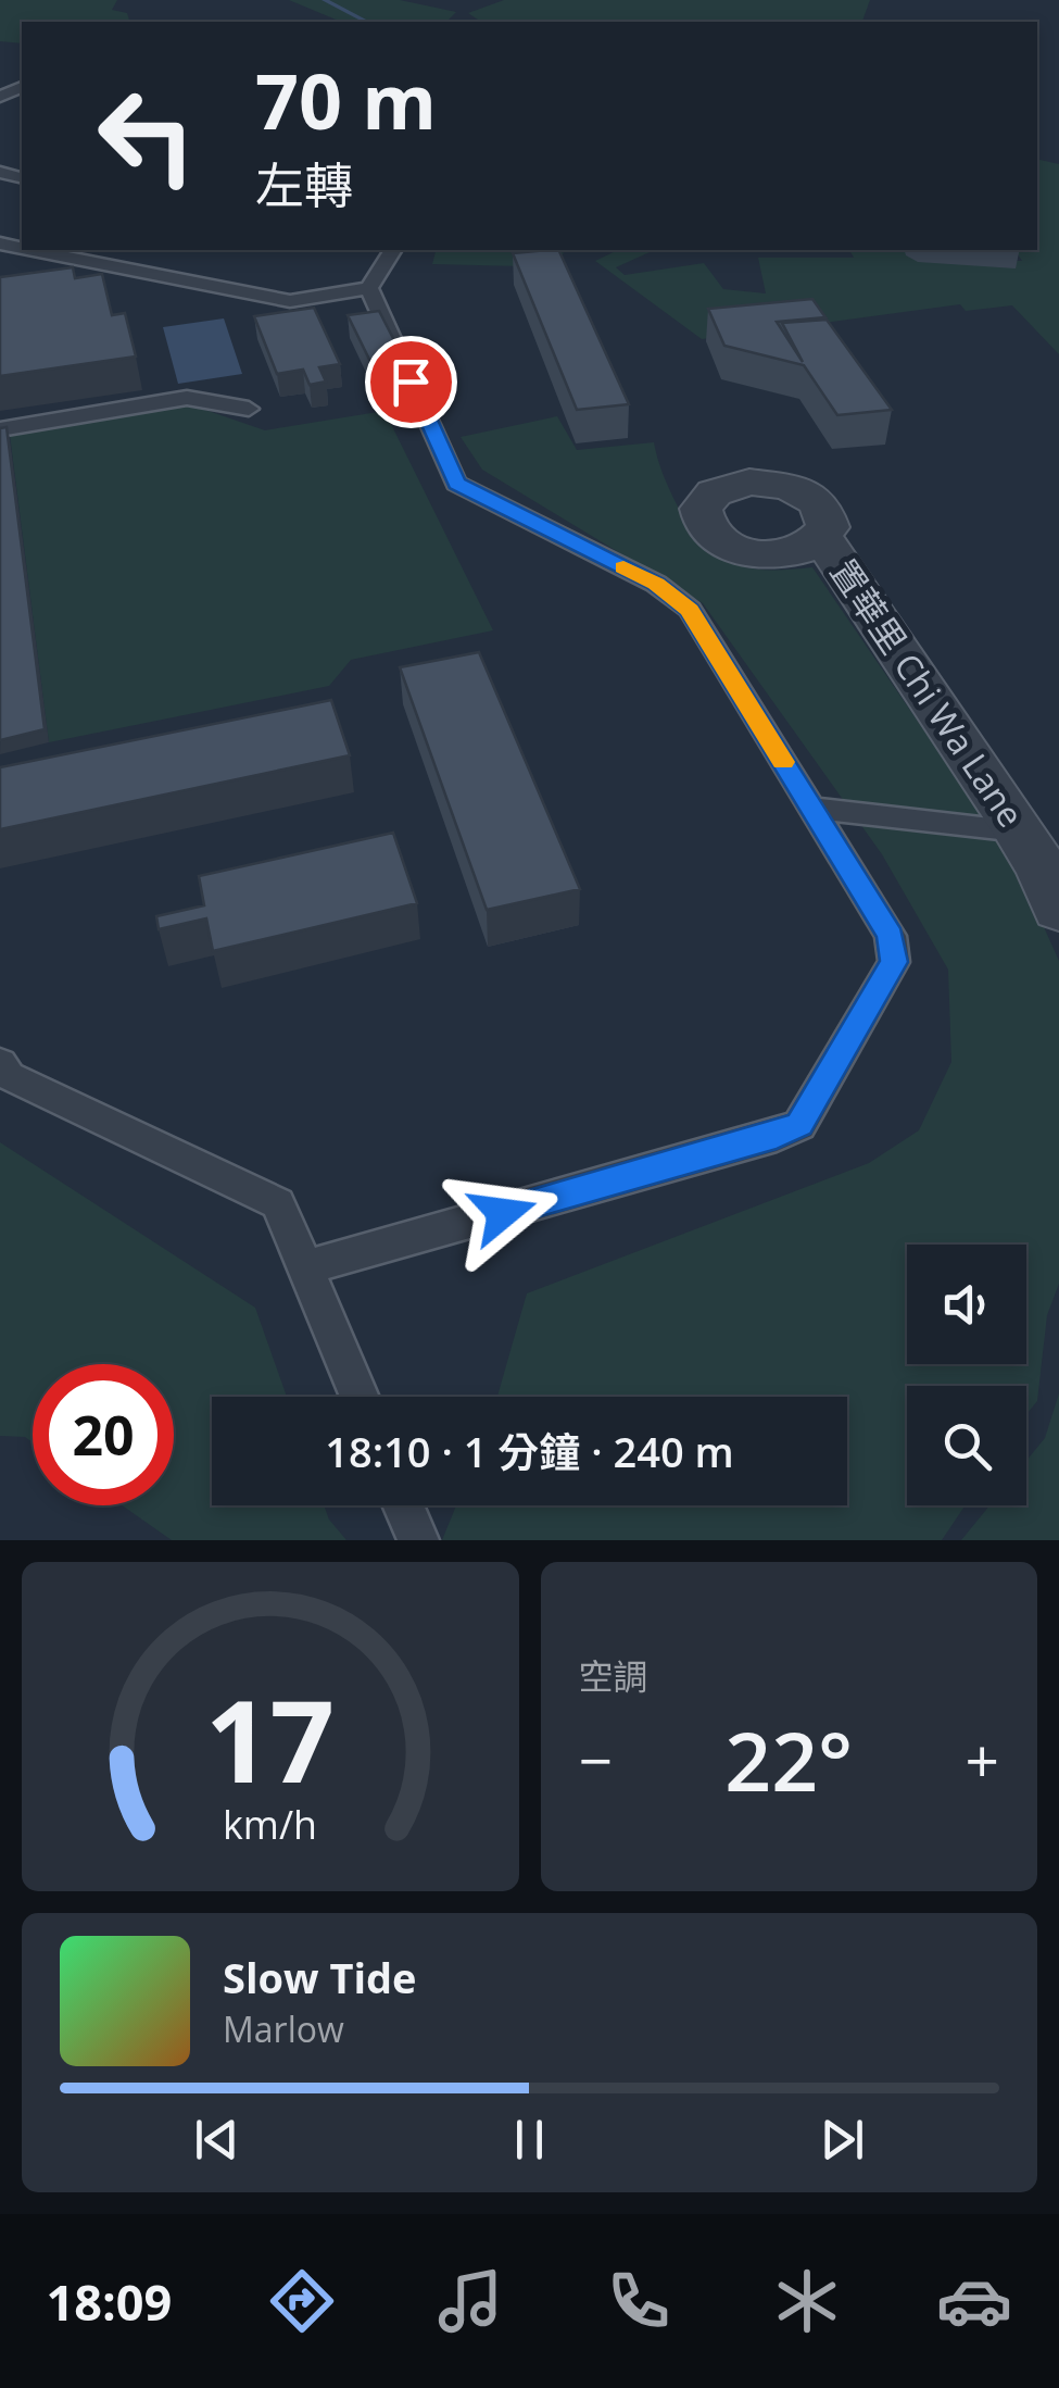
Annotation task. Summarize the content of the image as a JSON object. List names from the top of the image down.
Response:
{
  "streets": {
    "street": ["置華里 Chi Wa Lane"]
  },
  "page": {
    "turn": ["70 m", "左轉"],
    "limit": "20",
    "trip": "18:10 · 1 分鐘 · 240 m",
    "tile": "空調",
    "heat": ["−", "22°", "+"],
    "song": ["Slow Tide", "Marlow"],
    "tabs": "18:09",
    "gauge": ["17", "km/h"]
  }
}
